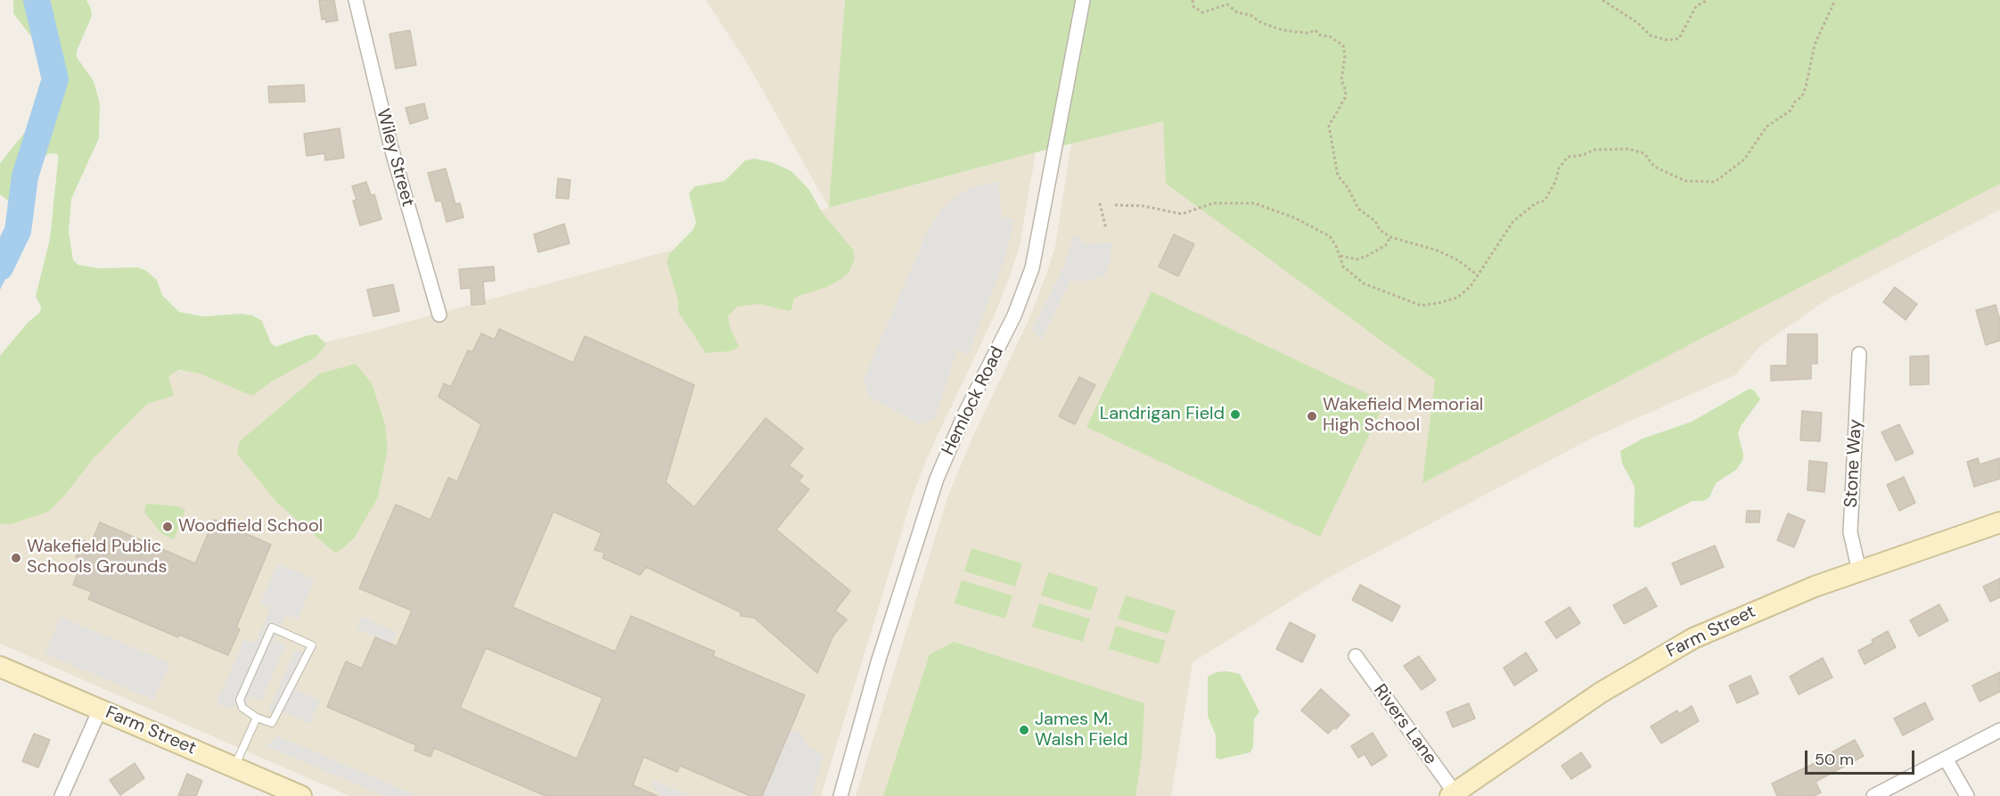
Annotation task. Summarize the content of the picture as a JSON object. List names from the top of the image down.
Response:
{
  "streets": {
    "main road": ["Farm Street"],
    "street": [
      "Wiley Street",
      "Hemlock Road",
      "Stone Way",
      "Rivers Lane"
    ]
  },
  "crossings": [
    ["Stone Way", "Farm Street"],
    ["Farm Street", "Rivers Lane"]
  ],
  "places": [
    "Landrigan Field",
    "Wakefield Memorial High School",
    "Woodfield School",
    "Wakefield Public Schools Grounds",
    "James M. Walsh Field"
  ],
  "scale_bar": "50 m"
}
